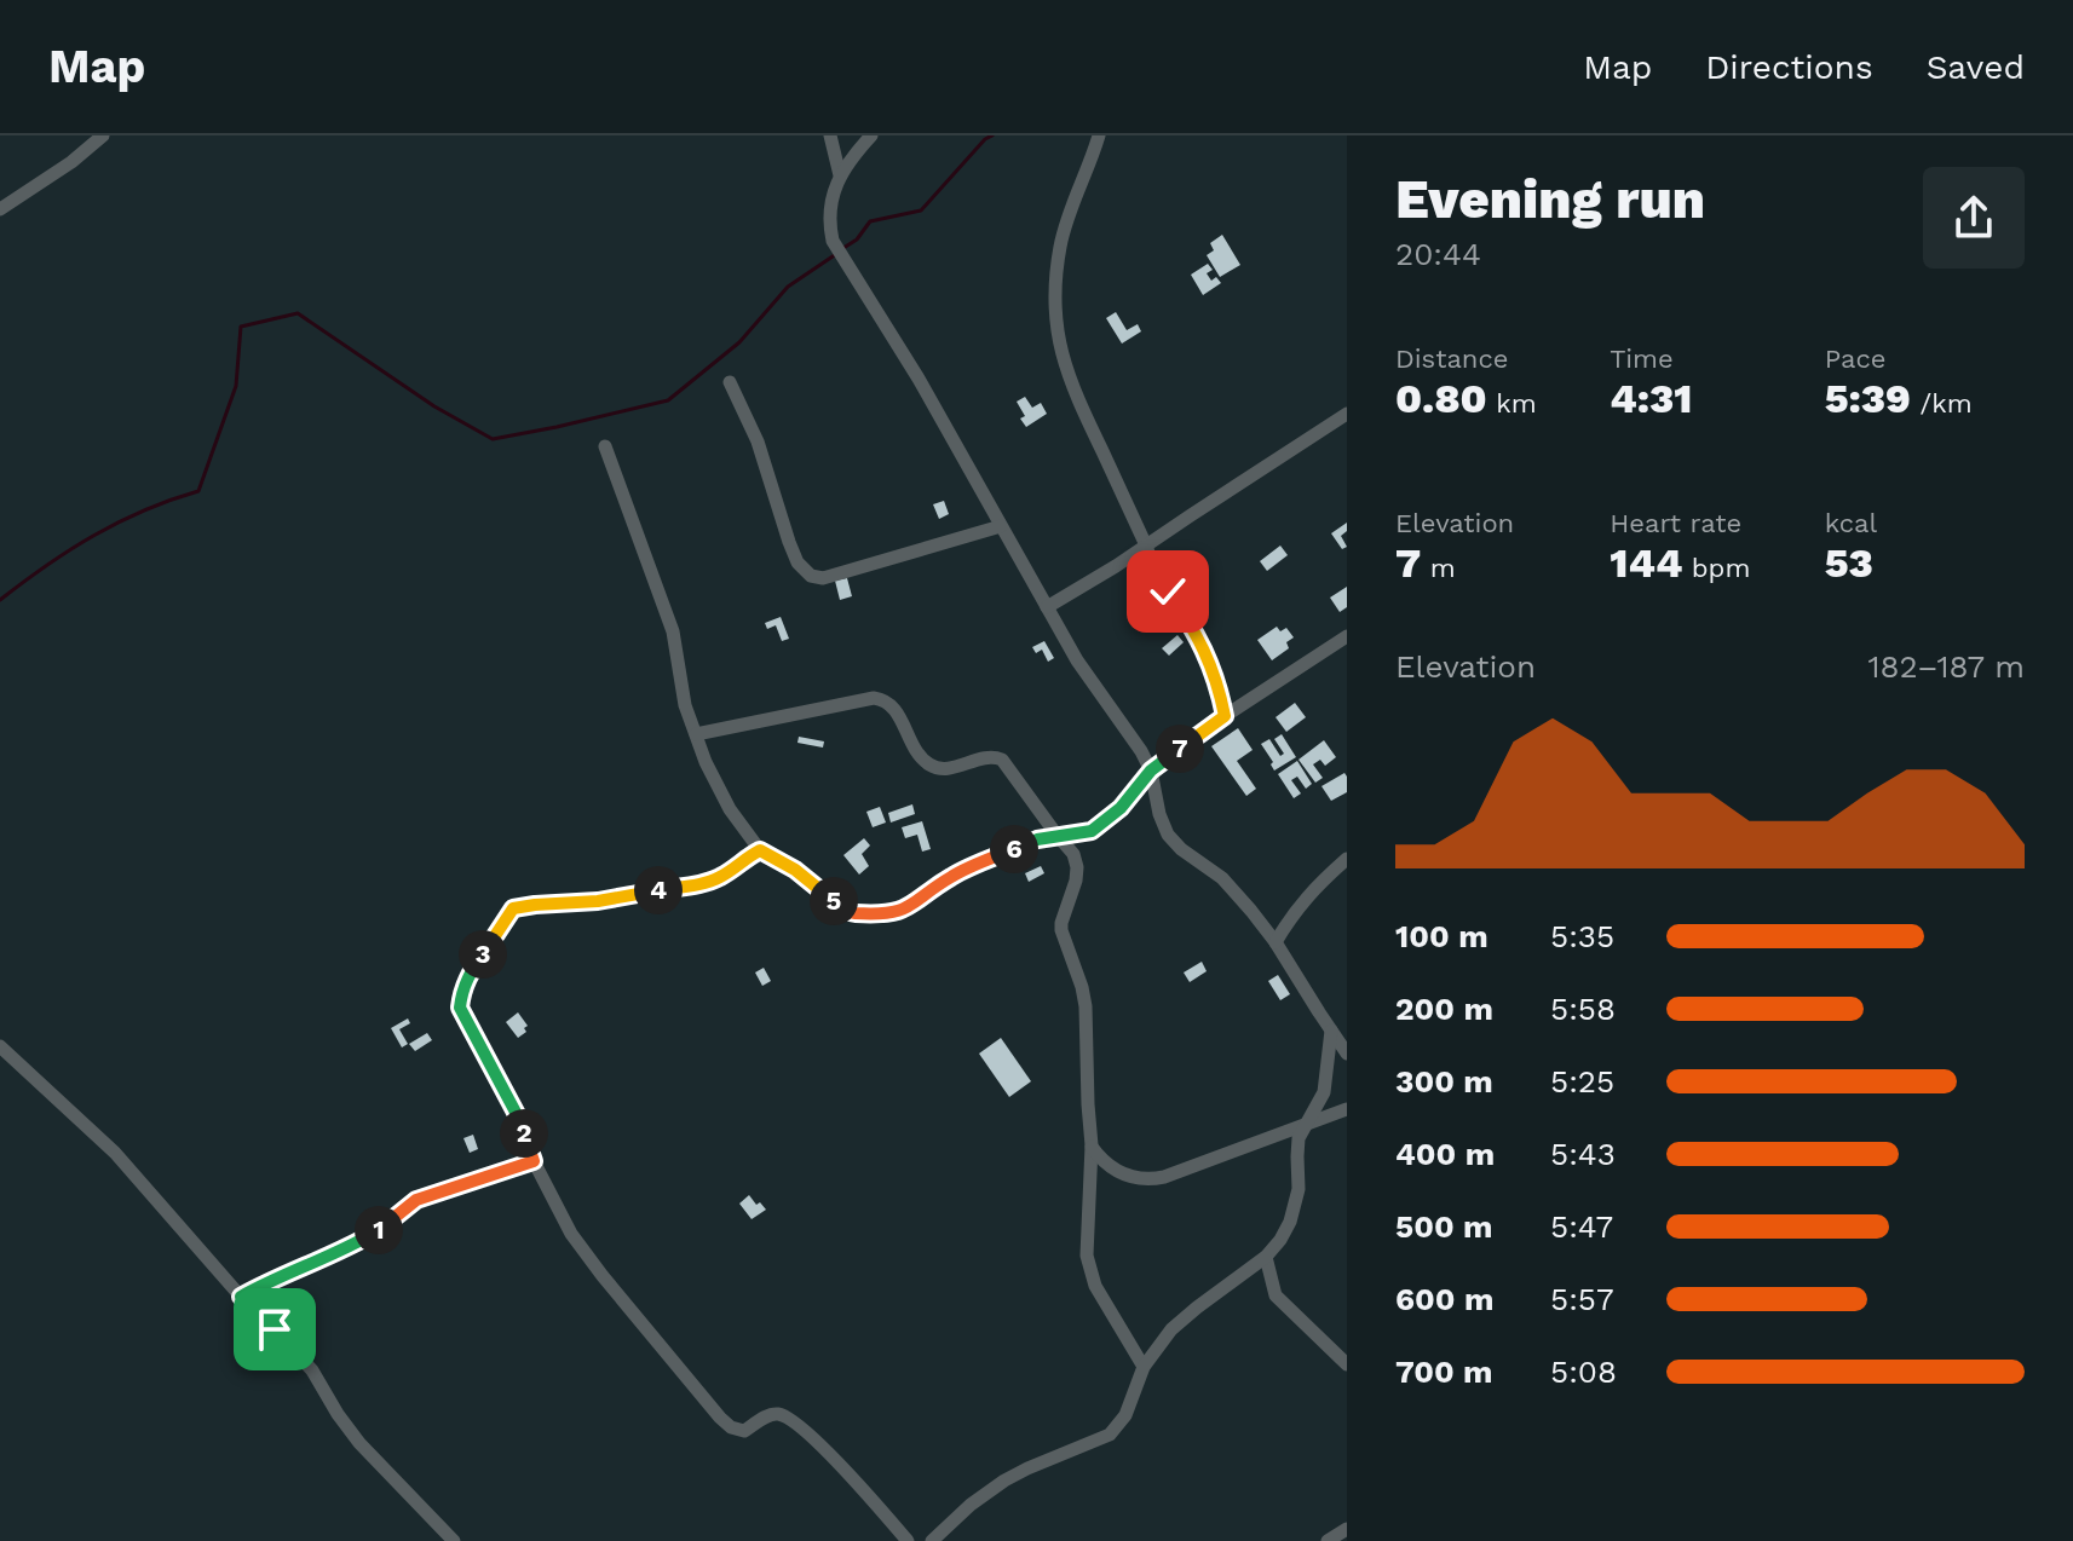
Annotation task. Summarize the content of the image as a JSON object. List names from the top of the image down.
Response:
{
  "page": {
    "header": "Map",
    "nav": ["Map", "Directions", "Saved"],
    "heading": ["Evening run", "20:44"],
    "stats": [
      ["Distance", "0.80 km"],
      ["Time", "4:31"],
      ["Pace", "5:39 /km"],
      ["Elevation", "7 m"],
      ["Heart rate", "144 bpm"],
      ["kcal", "53"]
    ],
    "chart": ["Elevation", "182–187 m"],
    "pins": [
      "7",
      "6",
      "4",
      "5",
      "3",
      "2",
      "1"
    ],
    "list": [
      {
        "name": "100 m",
        "note": "5:35"
      },
      {
        "name": "200 m",
        "note": "5:58"
      },
      {
        "name": "300 m",
        "note": "5:25"
      },
      {
        "name": "400 m",
        "note": "5:43"
      },
      {
        "name": "500 m",
        "note": "5:47"
      },
      {
        "name": "600 m",
        "note": "5:57"
      },
      {
        "name": "700 m",
        "note": "5:08"
      }
    ]
  }
}
